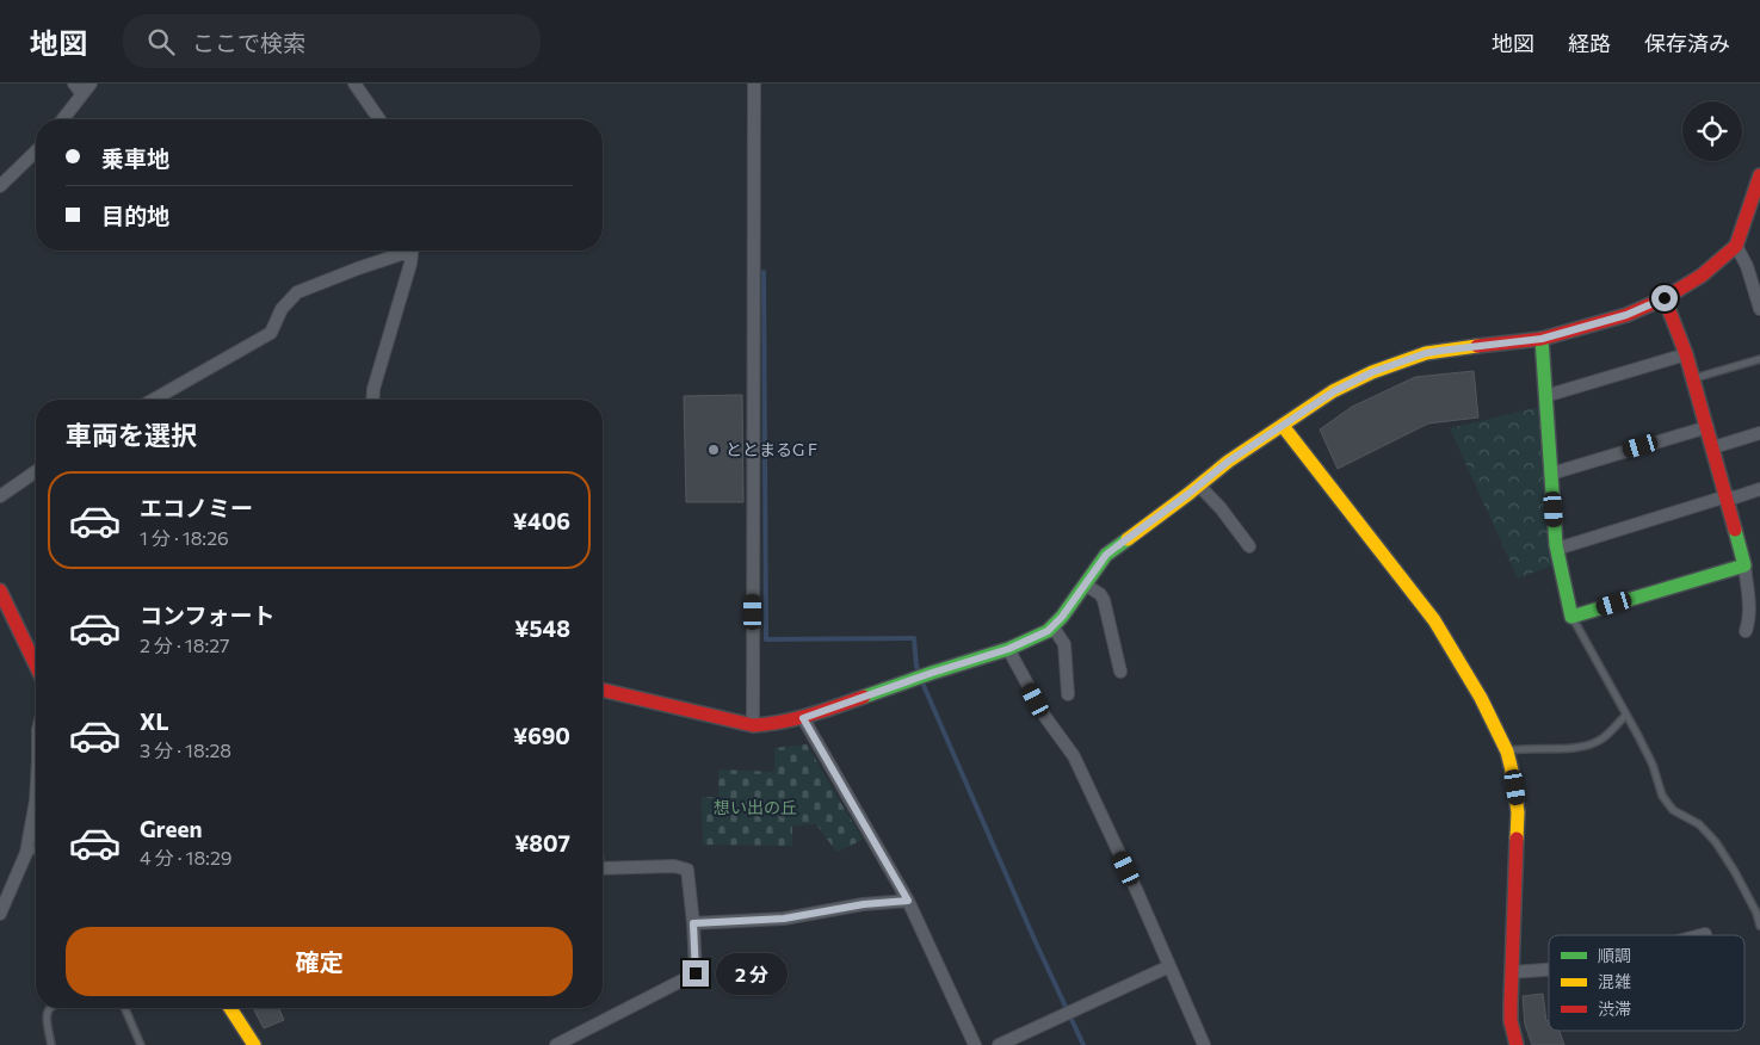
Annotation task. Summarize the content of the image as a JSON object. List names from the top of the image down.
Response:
{
  "parks": ["想い出の丘"],
  "places": ["ととまるG F"],
  "legend": ["順調", "混雑", "渋滞"],
  "page": {
    "header": "地図",
    "search": "ここで検索",
    "nav": ["地図", "経路", "保存済み"],
    "banner": ["乗車地", "目的地"],
    "heading": "車両を選択",
    "list": [
      {
        "name": "エコノミー",
        "note": "1 分 · 18:26",
        "value": "¥406"
      },
      {
        "name": "コンフォート",
        "note": "2 分 · 18:27",
        "value": "¥548"
      },
      {
        "name": "XL",
        "note": "3 分 · 18:28",
        "value": "¥690"
      },
      {
        "name": "Green",
        "note": "4 分 · 18:29",
        "value": "¥807"
      }
    ],
    "buttons": "確定",
    "bubble": "2 分"
  }
}
